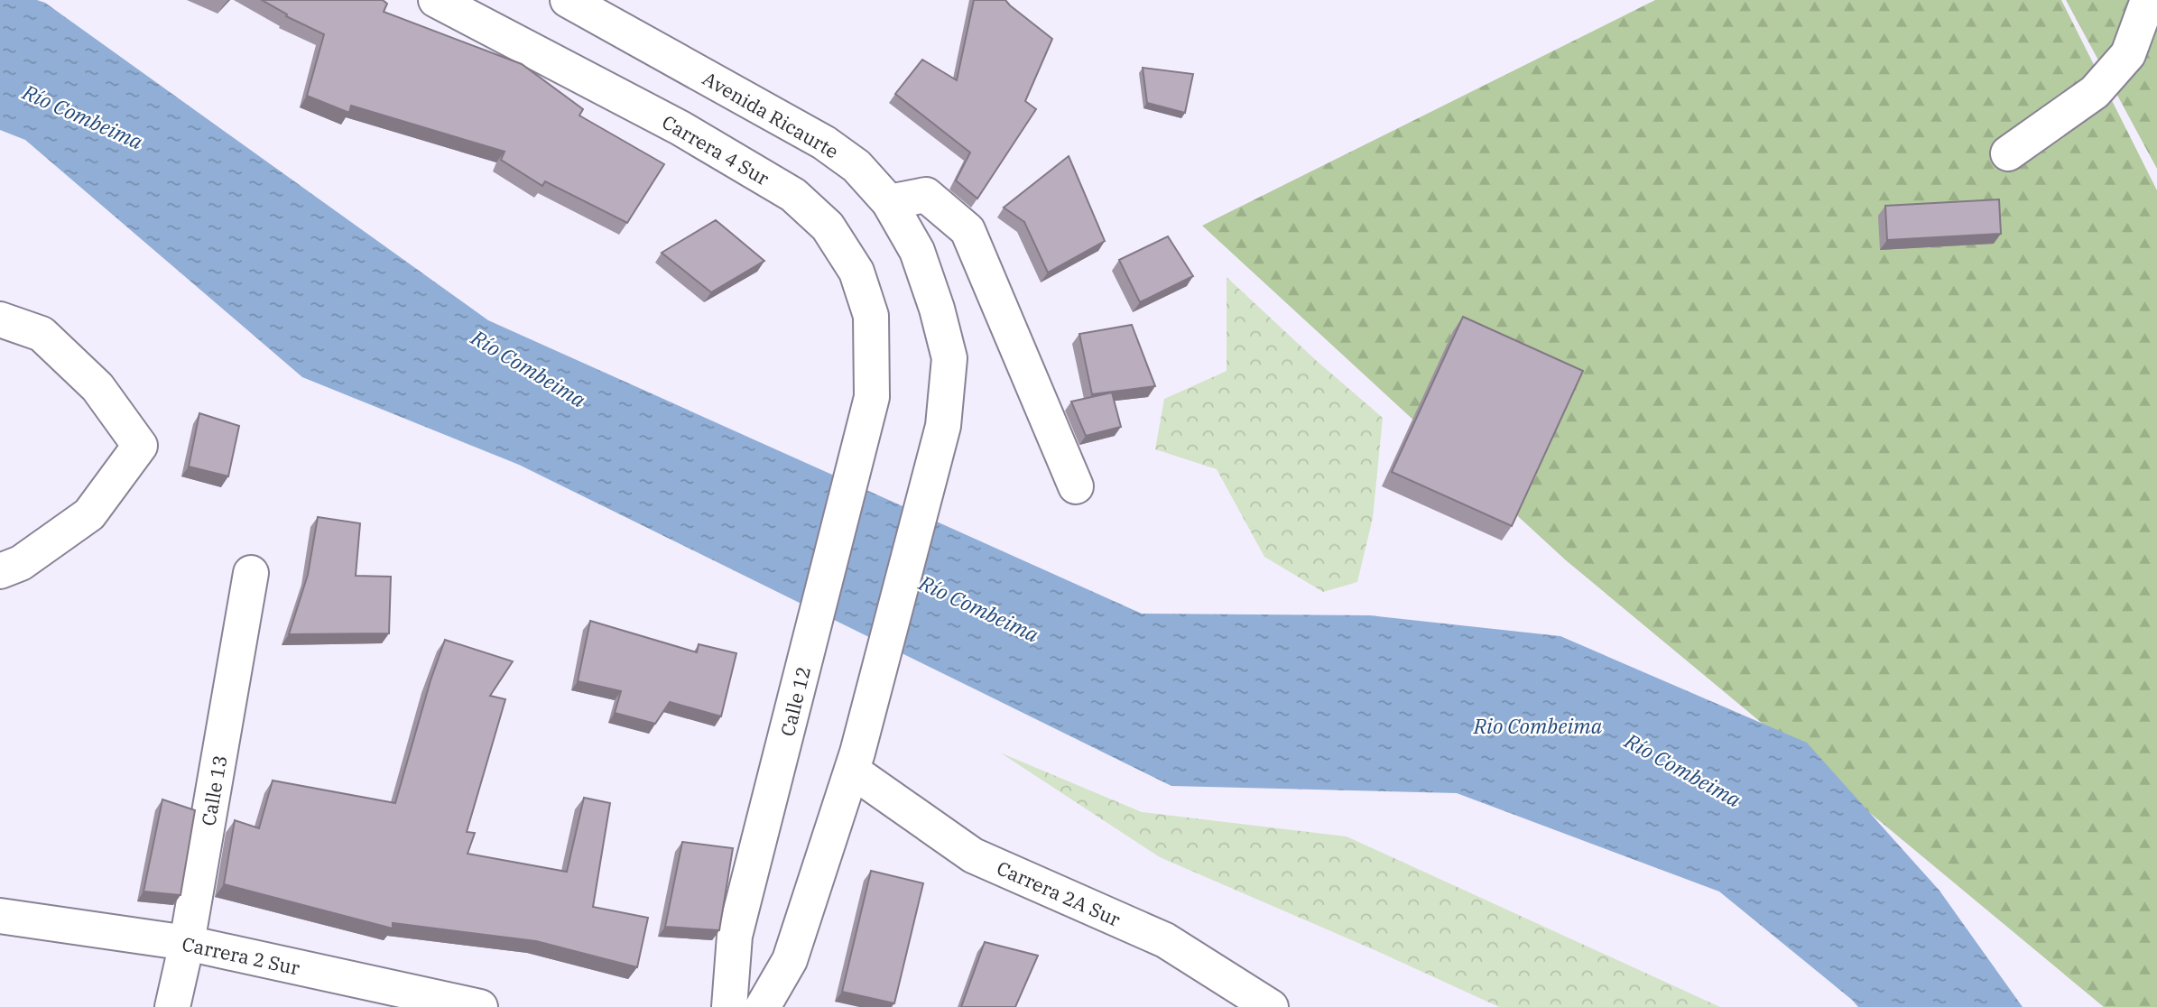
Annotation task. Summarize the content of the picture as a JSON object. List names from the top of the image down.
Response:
{
  "streets": {
    "main road": [
      "Avenida Ricaurte",
      "Carrera 4 Sur",
      "Calle 12",
      "Calle 13",
      "Carrera 2A Sur",
      "Carrera 2 Sur"
    ]
  },
  "crossings": [
    ["Avenida Ricaurte", "Carrera 2A Sur"],
    ["Carrera 4 Sur", "Calle 12"],
    ["Calle 13", "Carrera 2 Sur"]
  ],
  "water": ["Río Combeima", "Rio Combeima"]
}
